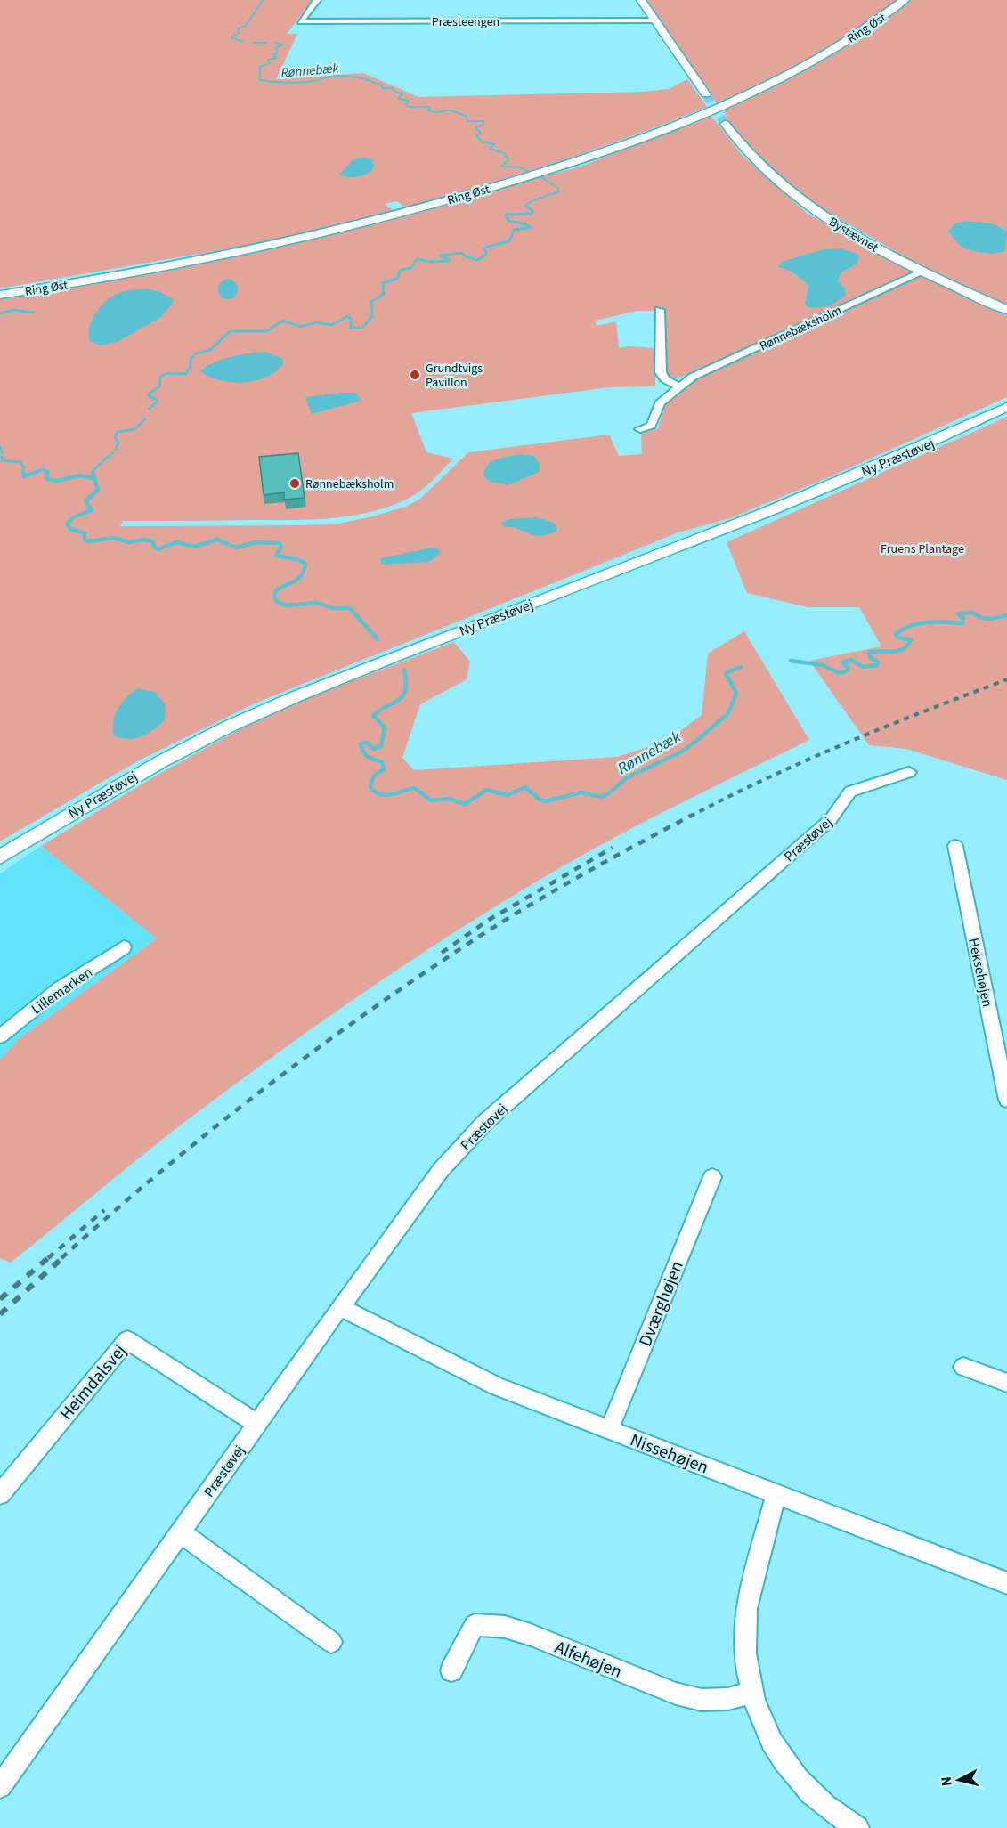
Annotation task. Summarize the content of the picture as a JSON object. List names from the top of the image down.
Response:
{
  "streets": {
    "main road": ["Ring Øst"],
    "street": [
      "Præsteengen",
      "Bystævnet",
      "Rønnebæksholm",
      "Ny Præstøvej",
      "Præstøvej",
      "Heksehøjen",
      "Lillemarken",
      "Dværghøjen",
      "Heimdalsvej",
      "Nissehøjen",
      "Alfehøjen"
    ]
  },
  "crossings": [
    ["Bystævnet", "Rønnebæksholm"],
    ["Præstøvej", "Heimdalsvej"],
    ["Præstøvej", "Nissehøjen"],
    ["Dværghøjen", "Nissehøjen"]
  ],
  "water": ["Rønnebæk"],
  "parks": ["Fruens Plantage"],
  "places": ["Grundtvigs Pavillon", "Rønnebæksholm"],
  "north": "left"
}
